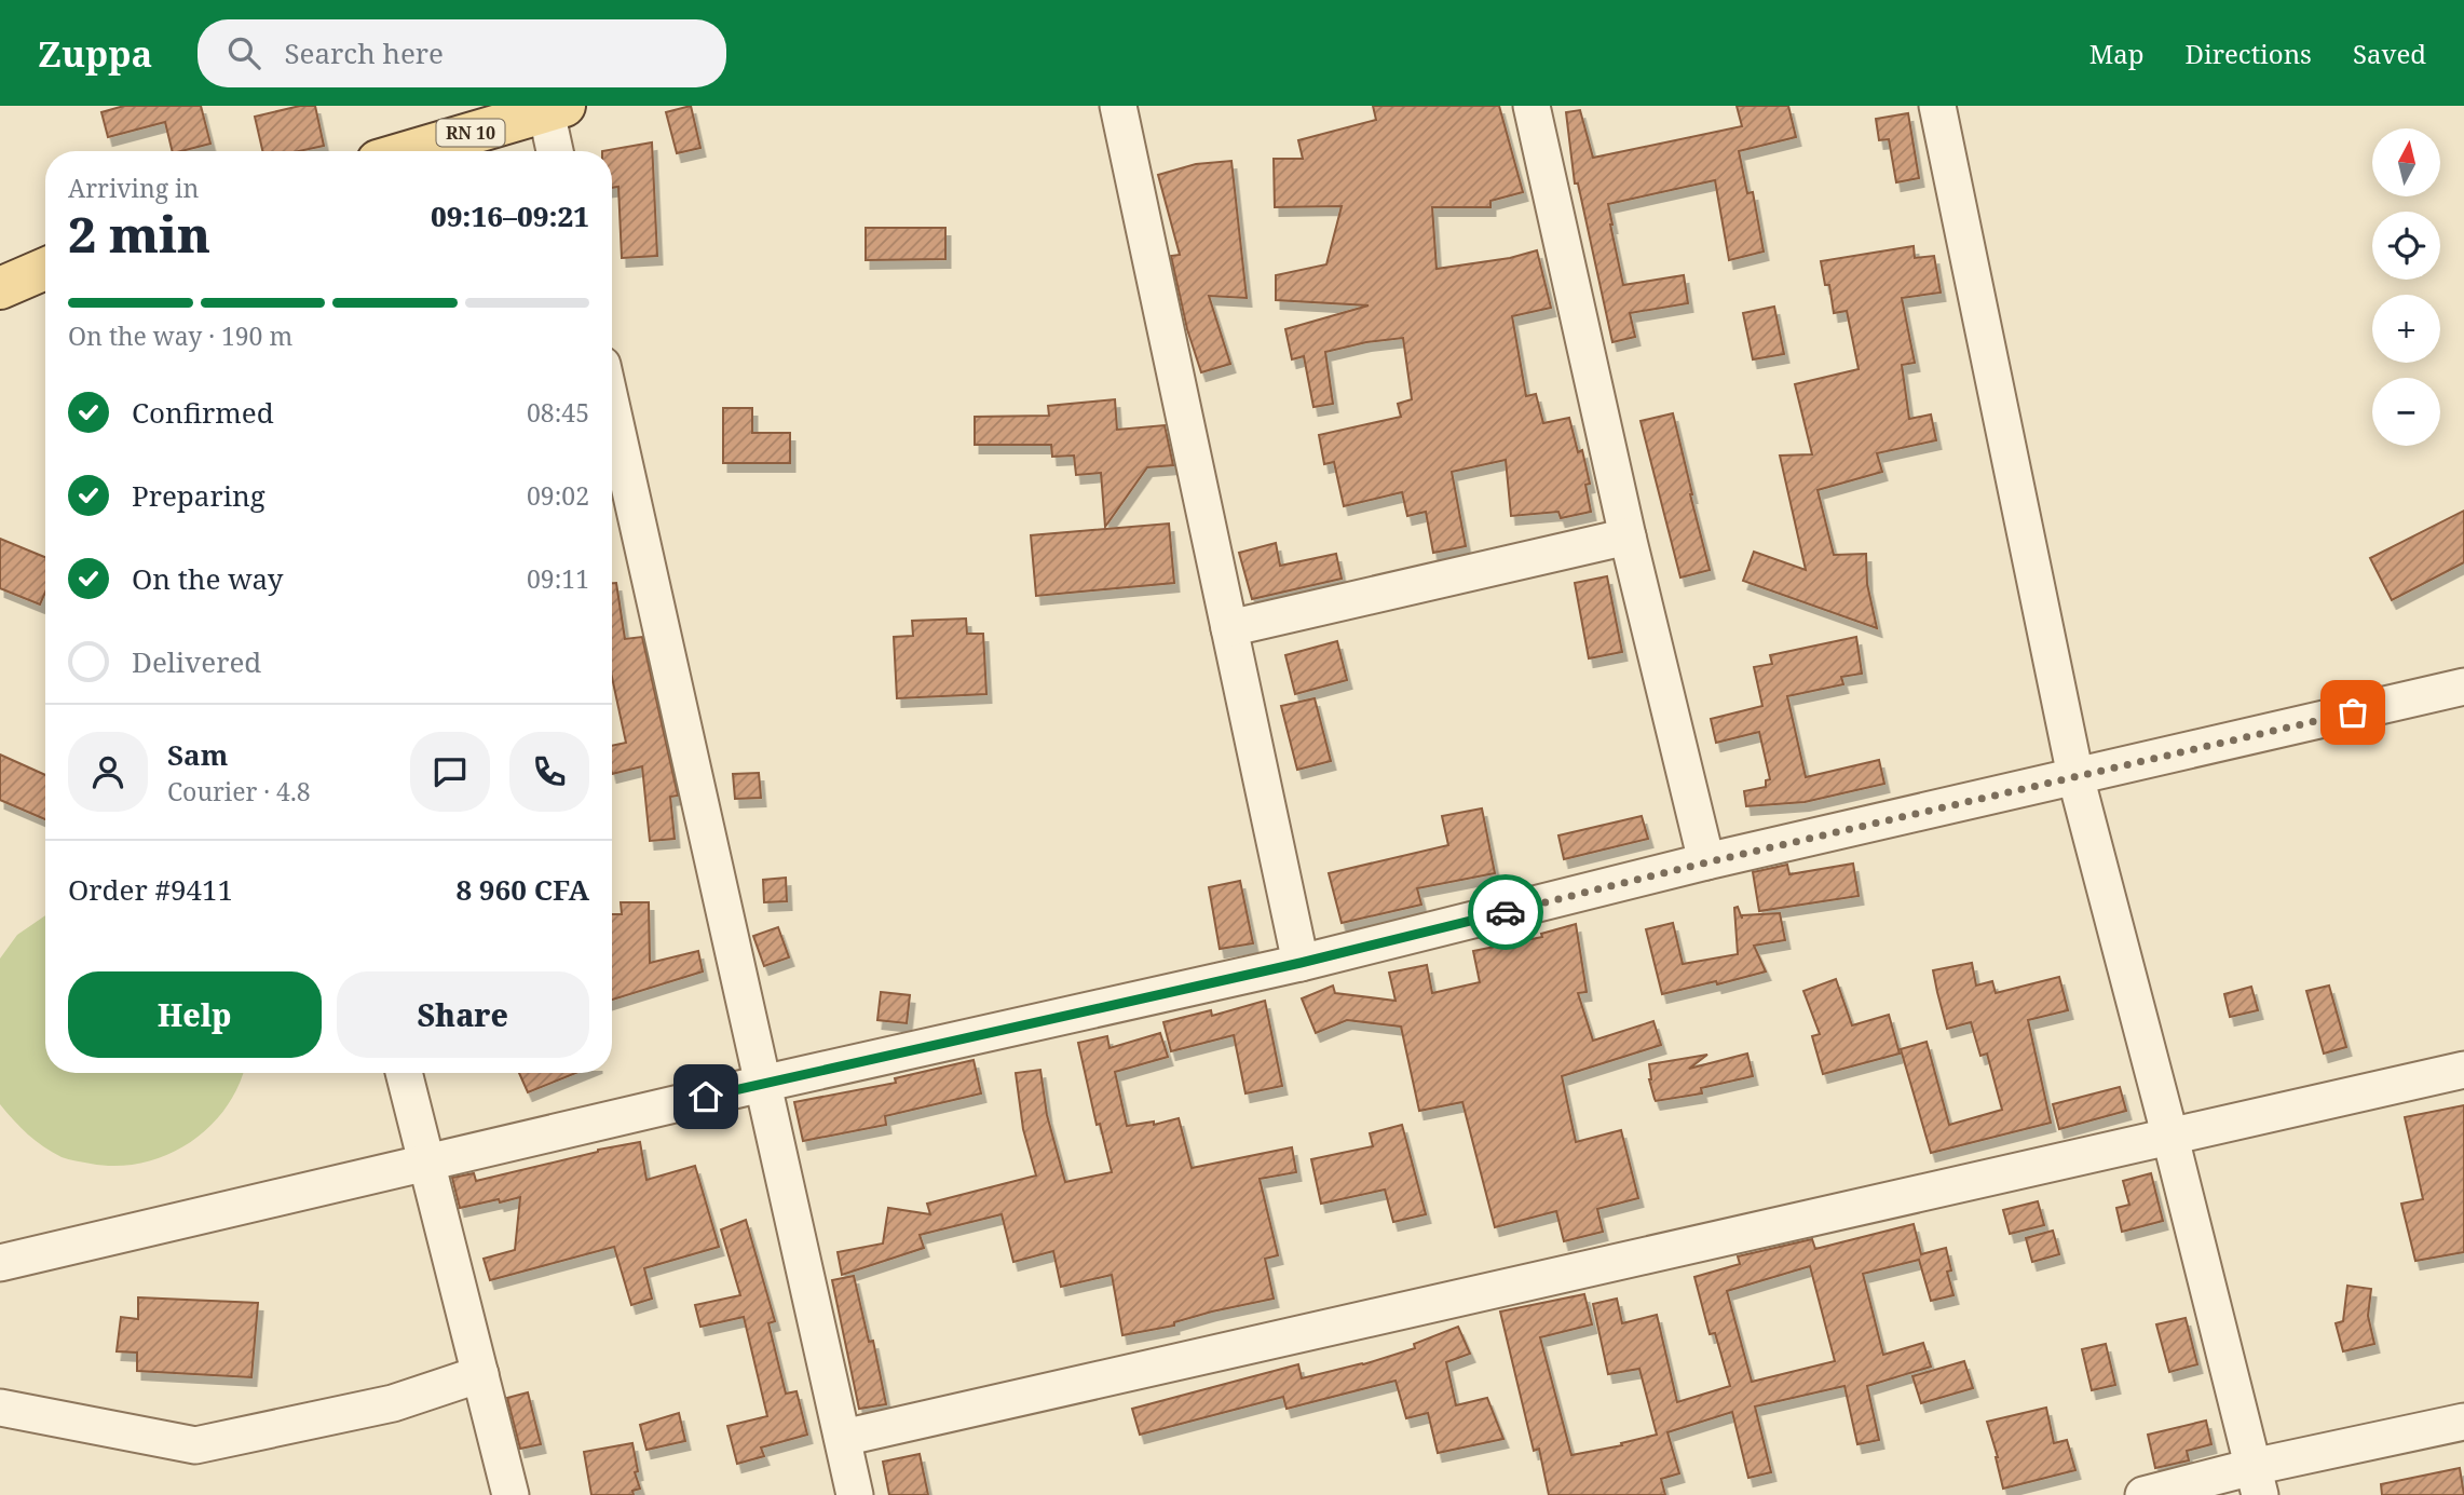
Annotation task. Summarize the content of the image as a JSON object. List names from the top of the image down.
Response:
{
  "streets": {
    "main road": ["RN 10"]
  },
  "north": "top",
  "page": {
    "header": "Zuppa",
    "search": "Search here",
    "nav": ["Map", "Directions", "Saved"],
    "map_buttons": ["+", "−"],
    "heading": ["2 min", "Arriving in", "09:16–09:21"],
    "panel": [
      "Sam",
      "Courier · 4.8",
      "Order #9411",
      "8 960 CFA"
    ],
    "bar": "On the way · 190 m",
    "list": [
      ["Confirmed", "08:45"],
      ["Preparing", "09:02"],
      ["On the way", "09:11"],
      "Delivered"
    ],
    "buttons": ["Help", "Share"]
  }
}
